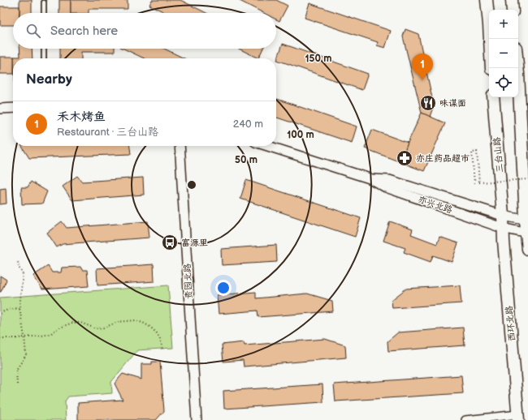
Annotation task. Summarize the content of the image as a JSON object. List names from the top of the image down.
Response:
{
  "streets": {
    "main road": ["三台山路", "西环北路"],
    "street": ["亦兴北路", "贵园北路"]
  },
  "crossings": [
    ["三台山路", "亦兴北路"],
    ["三台山路", "西环北路"],
    ["亦兴北路", "西环北路"]
  ],
  "places": {
    "restaurant": ["味谋面"],
    "pharmacy": ["亦庄药品超市"],
    "bus stop": ["富源里"]
  },
  "page": {
    "map_buttons": ["+", "−"],
    "search": "Search here",
    "pins": "1",
    "heading": "Nearby",
    "list": [
      {
        "mark": "1",
        "name": "禾木烤鱼",
        "note": "Restaurant · 三台山路",
        "value": "240 m"
      }
    ]
  },
  "rings": ["150 m", "100 m", "50 m"]
}
